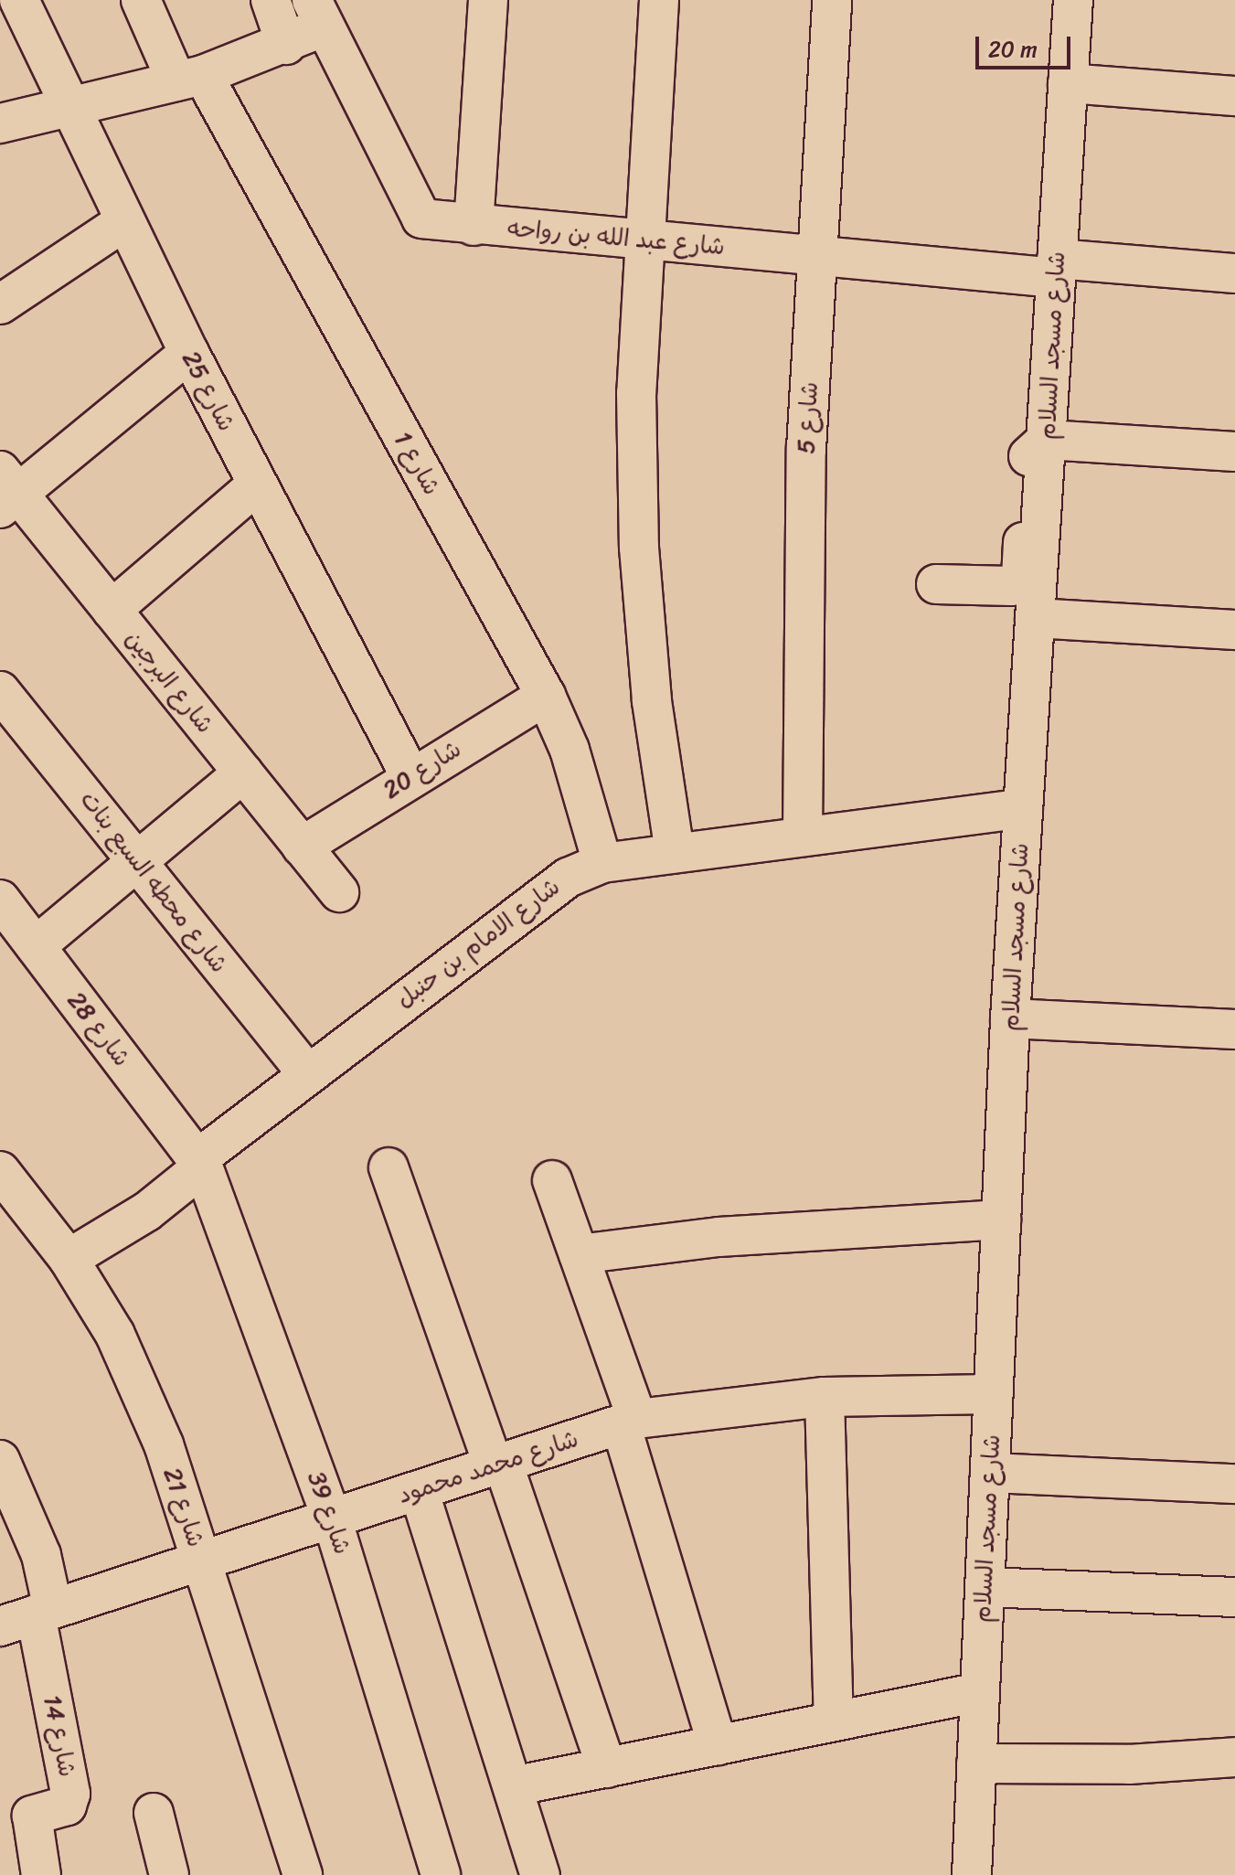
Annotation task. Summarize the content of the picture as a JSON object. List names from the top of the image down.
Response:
{
  "streets": {
    "street": [
      "شارع عبد الله بن رواحه",
      "شارع مسجد السلام",
      "شارع 25",
      "شارع 5",
      "شارع 1",
      "شارع البرجين",
      "شارع 20",
      "شارع محطه السبع بنات",
      "شارع الامام بن حنبل",
      "شارع 28",
      "شارع محمد محمود",
      "شارع 21",
      "شارع 39",
      "شارع 14"
    ]
  },
  "crossings": [
    ["شارع عبد الله بن رواحه", "شارع مسجد السلام"],
    ["شارع عبد الله بن رواحه", "شارع 5"],
    ["شارع مسجد السلام", "شارع الامام بن حنبل"],
    ["شارع مسجد السلام", "شارع محمد محمود"],
    ["شارع 25", "شارع 20"],
    ["شارع 5", "شارع الامام بن حنبل"],
    ["شارع 1", "شارع 20"],
    ["شارع 1", "شارع الامام بن حنبل"],
    ["شارع البرجين", "شارع 20"],
    ["شارع محطه السبع بنات", "شارع الامام بن حنبل"],
    ["شارع الامام بن حنبل", "شارع 28"],
    ["شارع الامام بن حنبل", "شارع 21"],
    ["شارع الامام بن حنبل", "شارع 39"],
    ["شارع 28", "شارع 39"],
    ["شارع محمد محمود", "شارع 21"],
    ["شارع محمد محمود", "شارع 39"],
    ["شارع محمد محمود", "شارع 14"]
  ],
  "scale_bar": "20 m"
}
